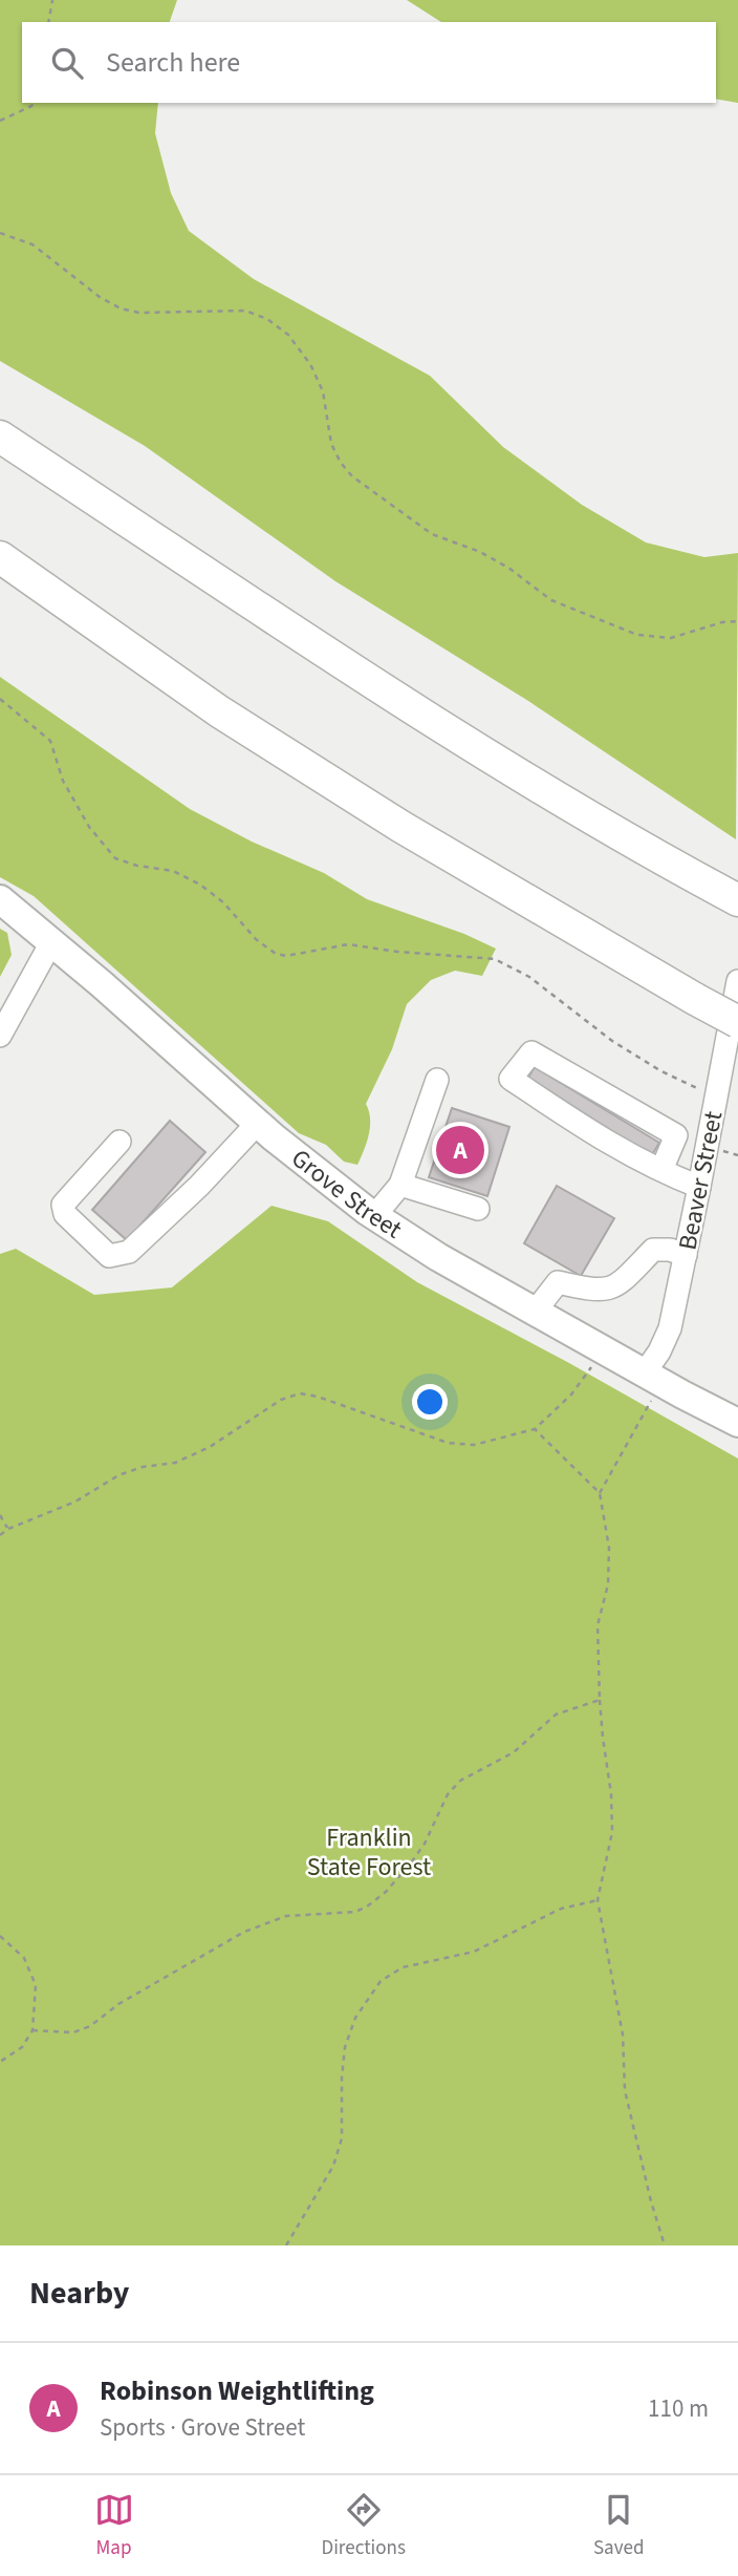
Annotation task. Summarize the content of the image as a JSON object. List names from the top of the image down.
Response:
{
  "streets": {
    "main road": ["Grove Street"],
    "street": ["Beaver Street"]
  },
  "crossings": [
    ["Beaver Street", "Grove Street"]
  ],
  "parks": ["Franklin State Forest"],
  "page": {
    "search": "Search here",
    "pins": "A",
    "heading": "Nearby",
    "list": [
      {
        "mark": "A",
        "name": "Robinson Weightlifting",
        "note": "Sports · Grove Street",
        "value": "110 m"
      }
    ],
    "nav": ["Map", "Directions", "Saved"]
  }
}
